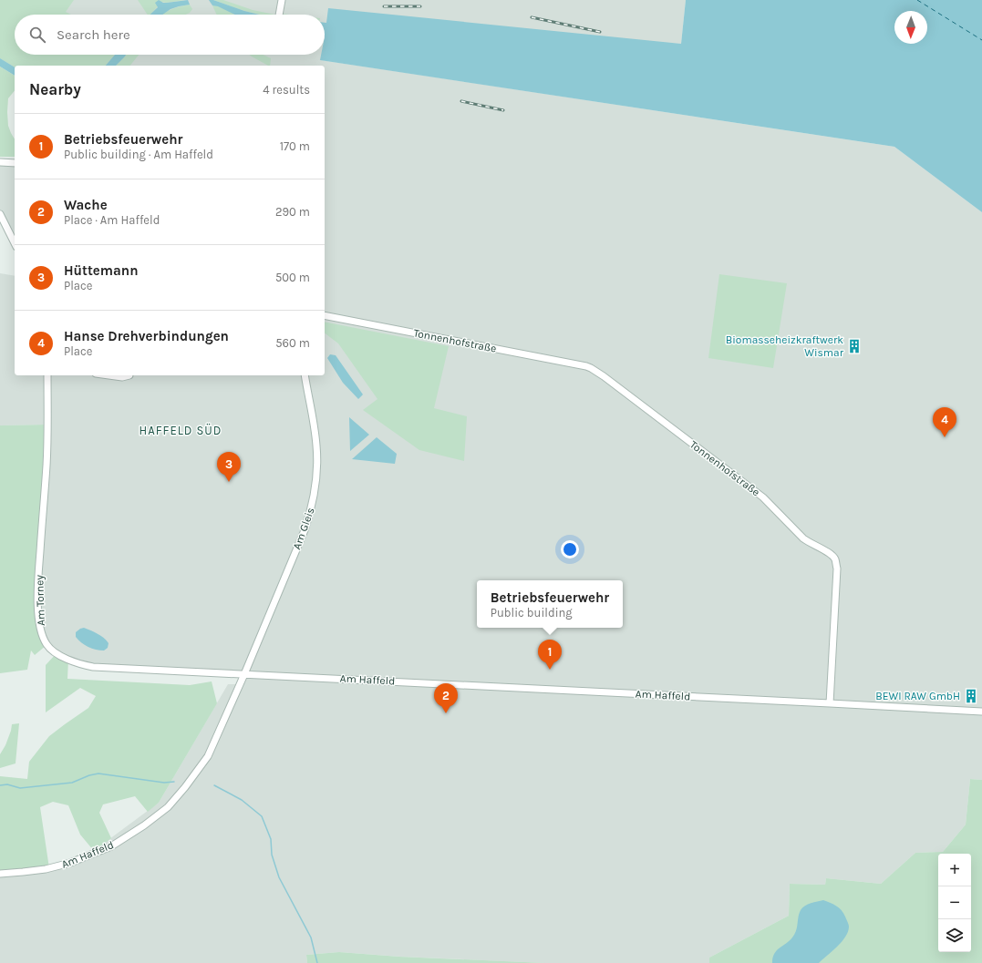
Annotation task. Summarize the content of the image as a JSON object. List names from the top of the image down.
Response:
{
  "streets": {
    "street": [
      "Tonnenhofstraße",
      "Am Gleis",
      "Am Torney",
      "Am Haffeld"
    ]
  },
  "crossings": [
    ["Tonnenhofstraße", "Am Haffeld"],
    ["Am Gleis", "Am Torney"],
    ["Am Gleis", "Am Haffeld"],
    ["Am Torney", "Am Haffeld"]
  ],
  "districts": ["HAFFELD SÜD"],
  "places": {
    "building": ["Biomasseheizkraftwerk Wismar", "BEWI RAW GmbH"]
  },
  "north": "bottom",
  "page": {
    "search": "Search here",
    "heading": ["Nearby", "4 results"],
    "list": [
      {
        "mark": "1",
        "name": "Betriebsfeuerwehr",
        "note": "Public building · Am Haffeld",
        "value": "170 m"
      },
      {
        "mark": "2",
        "name": "Wache",
        "note": "Place · Am Haffeld",
        "value": "290 m"
      },
      {
        "mark": "3",
        "name": "Hüttemann",
        "note": "Place",
        "value": "500 m"
      },
      {
        "mark": "4",
        "name": "Hanse Drehverbindungen",
        "note": "Place",
        "value": "560 m"
      }
    ],
    "pins": [
      "4",
      "3",
      "1",
      "2"
    ],
    "popup": ["Betriebsfeuerwehr", "Public building"],
    "map_buttons": ["+", "−"]
  }
}
